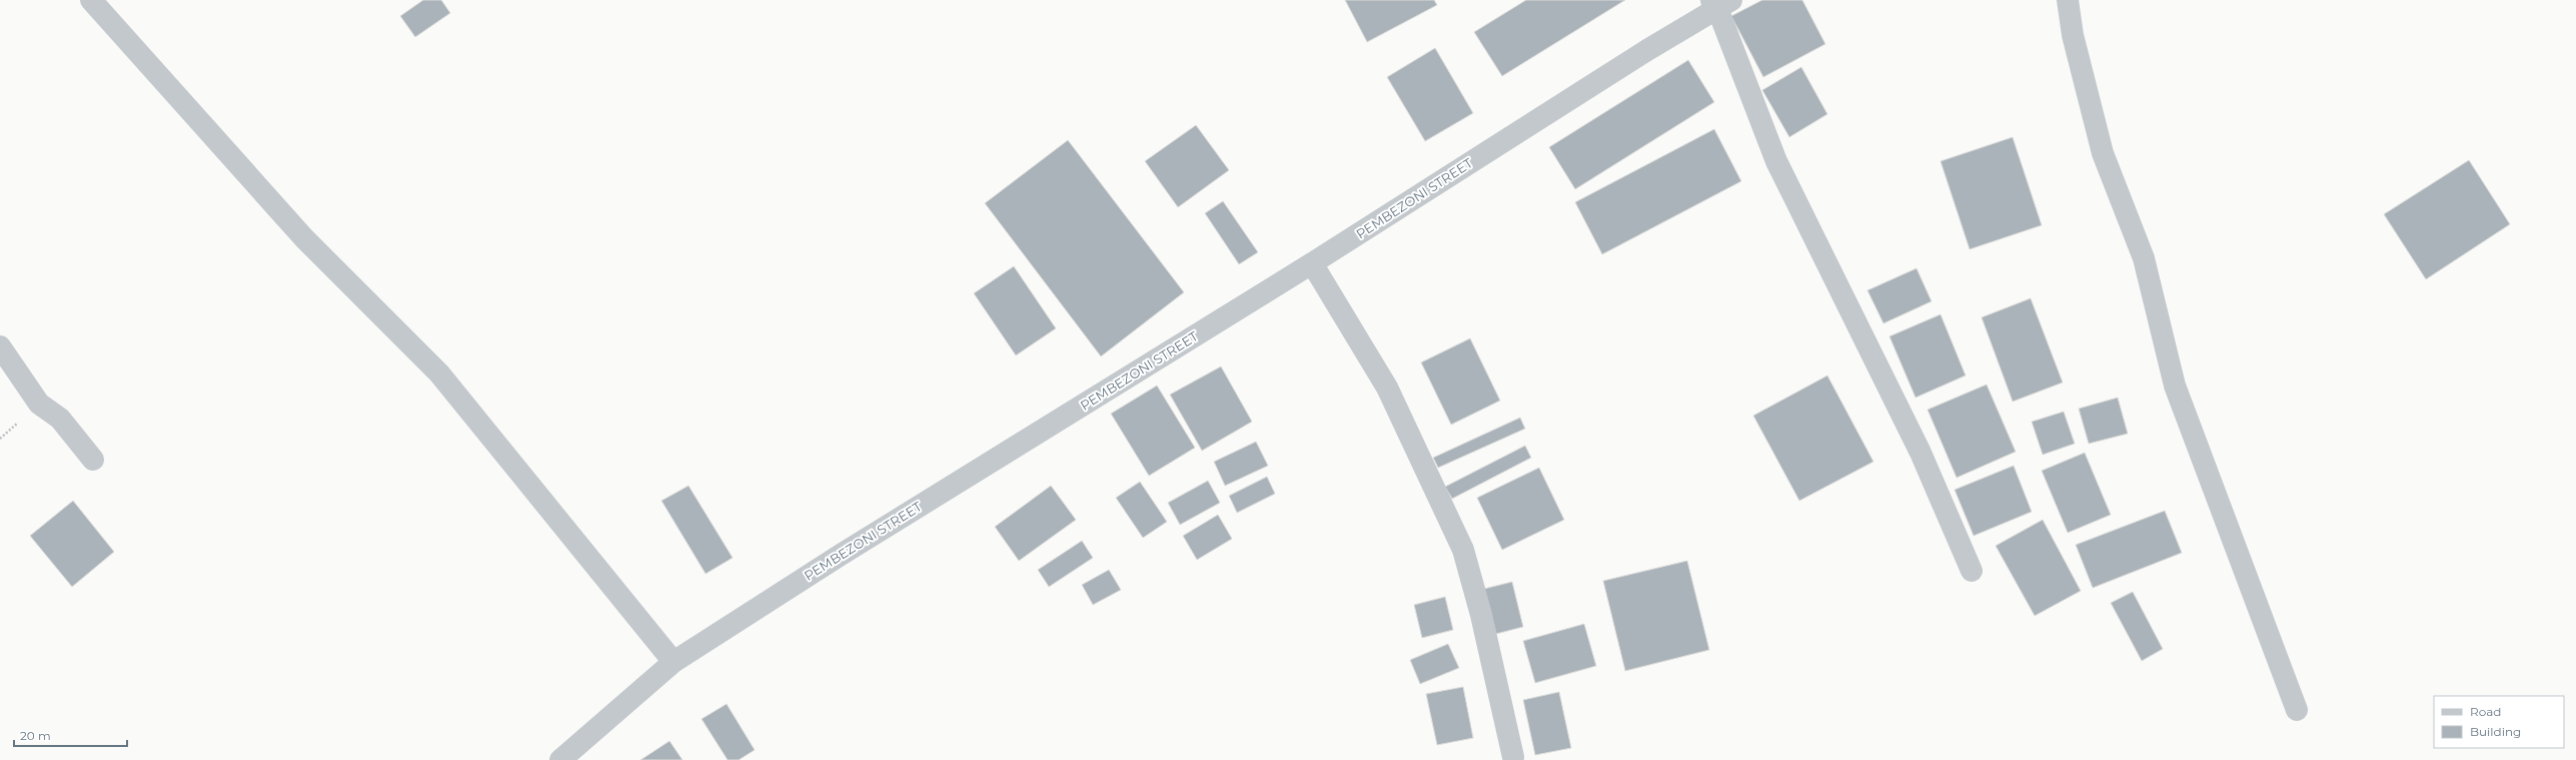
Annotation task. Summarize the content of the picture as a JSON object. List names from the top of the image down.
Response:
{
  "streets": {
    "street": ["PEMBEZONI STREET"]
  },
  "legend": ["Road", "Building"],
  "scale_bar": "20 m"
}
